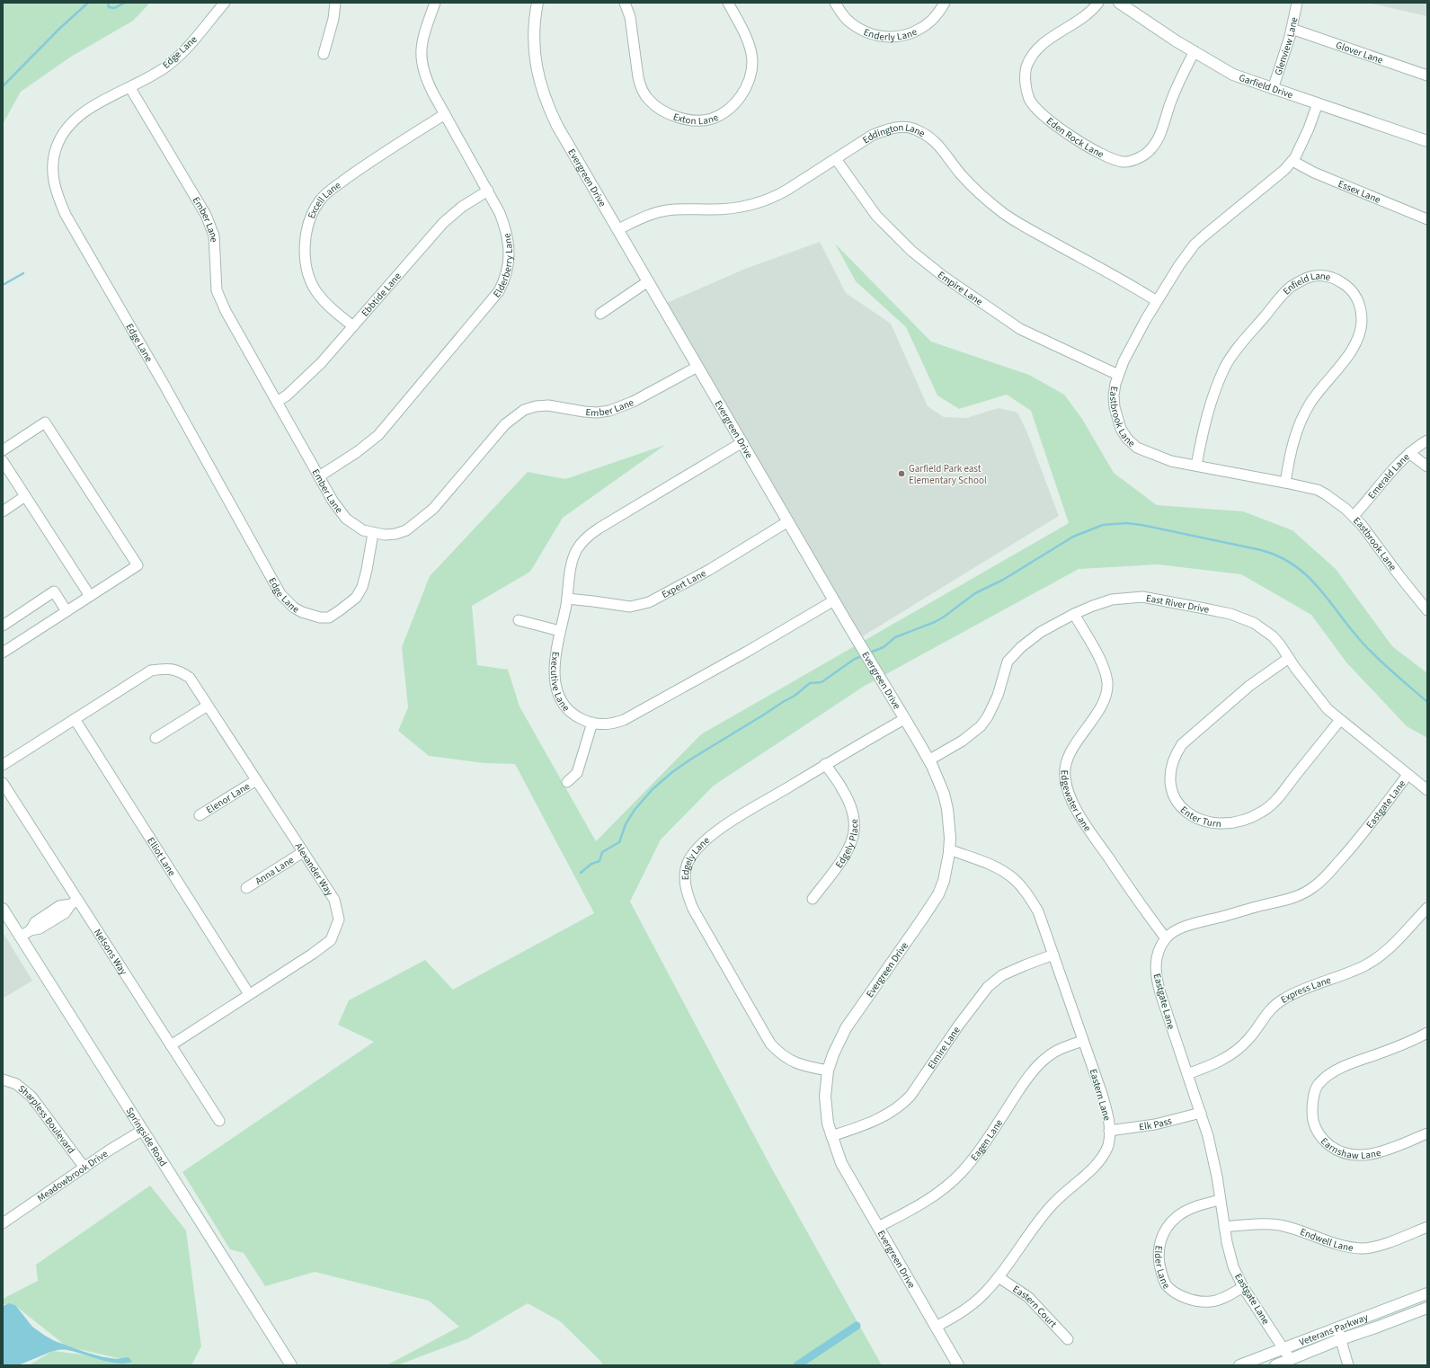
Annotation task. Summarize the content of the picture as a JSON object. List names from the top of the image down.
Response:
{
  "streets": {
    "street": [
      "Enderly Lane",
      "Glenview Lane",
      "Glover Lane",
      "Edge Lane",
      "Garfield Drive",
      "Exton Lane",
      "Eden Rock Lane",
      "Eddington Lane",
      "Evergreen Drive",
      "Essex Lane",
      "Excell Lane",
      "Ember Lane",
      "Elderberry Lane",
      "Empire Lane",
      "Enfield Lane",
      "Ebbtide Lane",
      "Eastbrook Lane",
      "Emerald Lane",
      "Expert Lane",
      "East River Drive",
      "Executive Lane",
      "Elenor Lane",
      "Edgewater Lane",
      "Eastgate Lane",
      "Enter Turn",
      "Edgely Place",
      "Elliot Lane",
      "Edgely Lane",
      "Alexander Way",
      "Anna Lane",
      "Nelsons Way",
      "Express Lane",
      "Elmire Lane",
      "Eastern Lane",
      "Sharpless Boulevard",
      "Elk Pass",
      "Springside Road",
      "Eagen Lane",
      "Earnshaw Lane",
      "Meadowbrook Drive",
      "Endwell Lane",
      "Elder Lane",
      "Eastern Court",
      "Veterans Parkway"
    ]
  },
  "crossings": [
    ["Glenview Lane", "Glover Lane"],
    ["Glenview Lane", "Garfield Drive"],
    ["Edge Lane", "Ember Lane"],
    ["Garfield Drive", "Eden Rock Lane"],
    ["Garfield Drive", "Eastbrook Lane"],
    ["Eddington Lane", "Evergreen Drive"],
    ["Eddington Lane", "Empire Lane"],
    ["Eddington Lane", "Eastbrook Lane"],
    ["Evergreen Drive", "Ember Lane"],
    ["Evergreen Drive", "Expert Lane"],
    ["Evergreen Drive", "East River Drive"],
    ["Evergreen Drive", "Executive Lane"],
    ["Evergreen Drive", "Edgely Lane"],
    ["Evergreen Drive", "Elmire Lane"],
    ["Evergreen Drive", "Eastern Lane"],
    ["Evergreen Drive", "Eagen Lane"],
    ["Essex Lane", "Eastbrook Lane"],
    ["Excell Lane", "Elderberry Lane"],
    ["Excell Lane", "Ebbtide Lane"],
    ["Ember Lane", "Elderberry Lane"],
    ["Ember Lane", "Ebbtide Lane"],
    ["Elderberry Lane", "Ebbtide Lane"],
    ["Empire Lane", "Eastbrook Lane"],
    ["Enfield Lane", "Eastbrook Lane"],
    ["Eastbrook Lane", "Emerald Lane"],
    ["Expert Lane", "Executive Lane"],
    ["East River Drive", "Edgewater Lane"],
    ["East River Drive", "Eastgate Lane"],
    ["East River Drive", "Enter Turn"],
    ["Elenor Lane", "Alexander Way"],
    ["Edgewater Lane", "Eastgate Lane"],
    ["Eastgate Lane", "Express Lane"],
    ["Eastgate Lane", "Elk Pass"],
    ["Eastgate Lane", "Endwell Lane"],
    ["Eastgate Lane", "Elder Lane"],
    ["Eastgate Lane", "Veterans Parkway"],
    ["Edgely Place", "Edgely Lane"],
    ["Elliot Lane", "Alexander Way"],
    ["Alexander Way", "Anna Lane"],
    ["Alexander Way", "Nelsons Way"],
    ["Elmire Lane", "Eastern Lane"],
    ["Eastern Lane", "Elk Pass"],
    ["Eastern Lane", "Eagen Lane"],
    ["Eastern Lane", "Eastern Court"],
    ["Sharpless Boulevard", "Meadowbrook Drive"],
    ["Springside Road", "Meadowbrook Drive"]
  ],
  "places": ["Garfield Park east Elementary School"]
}
